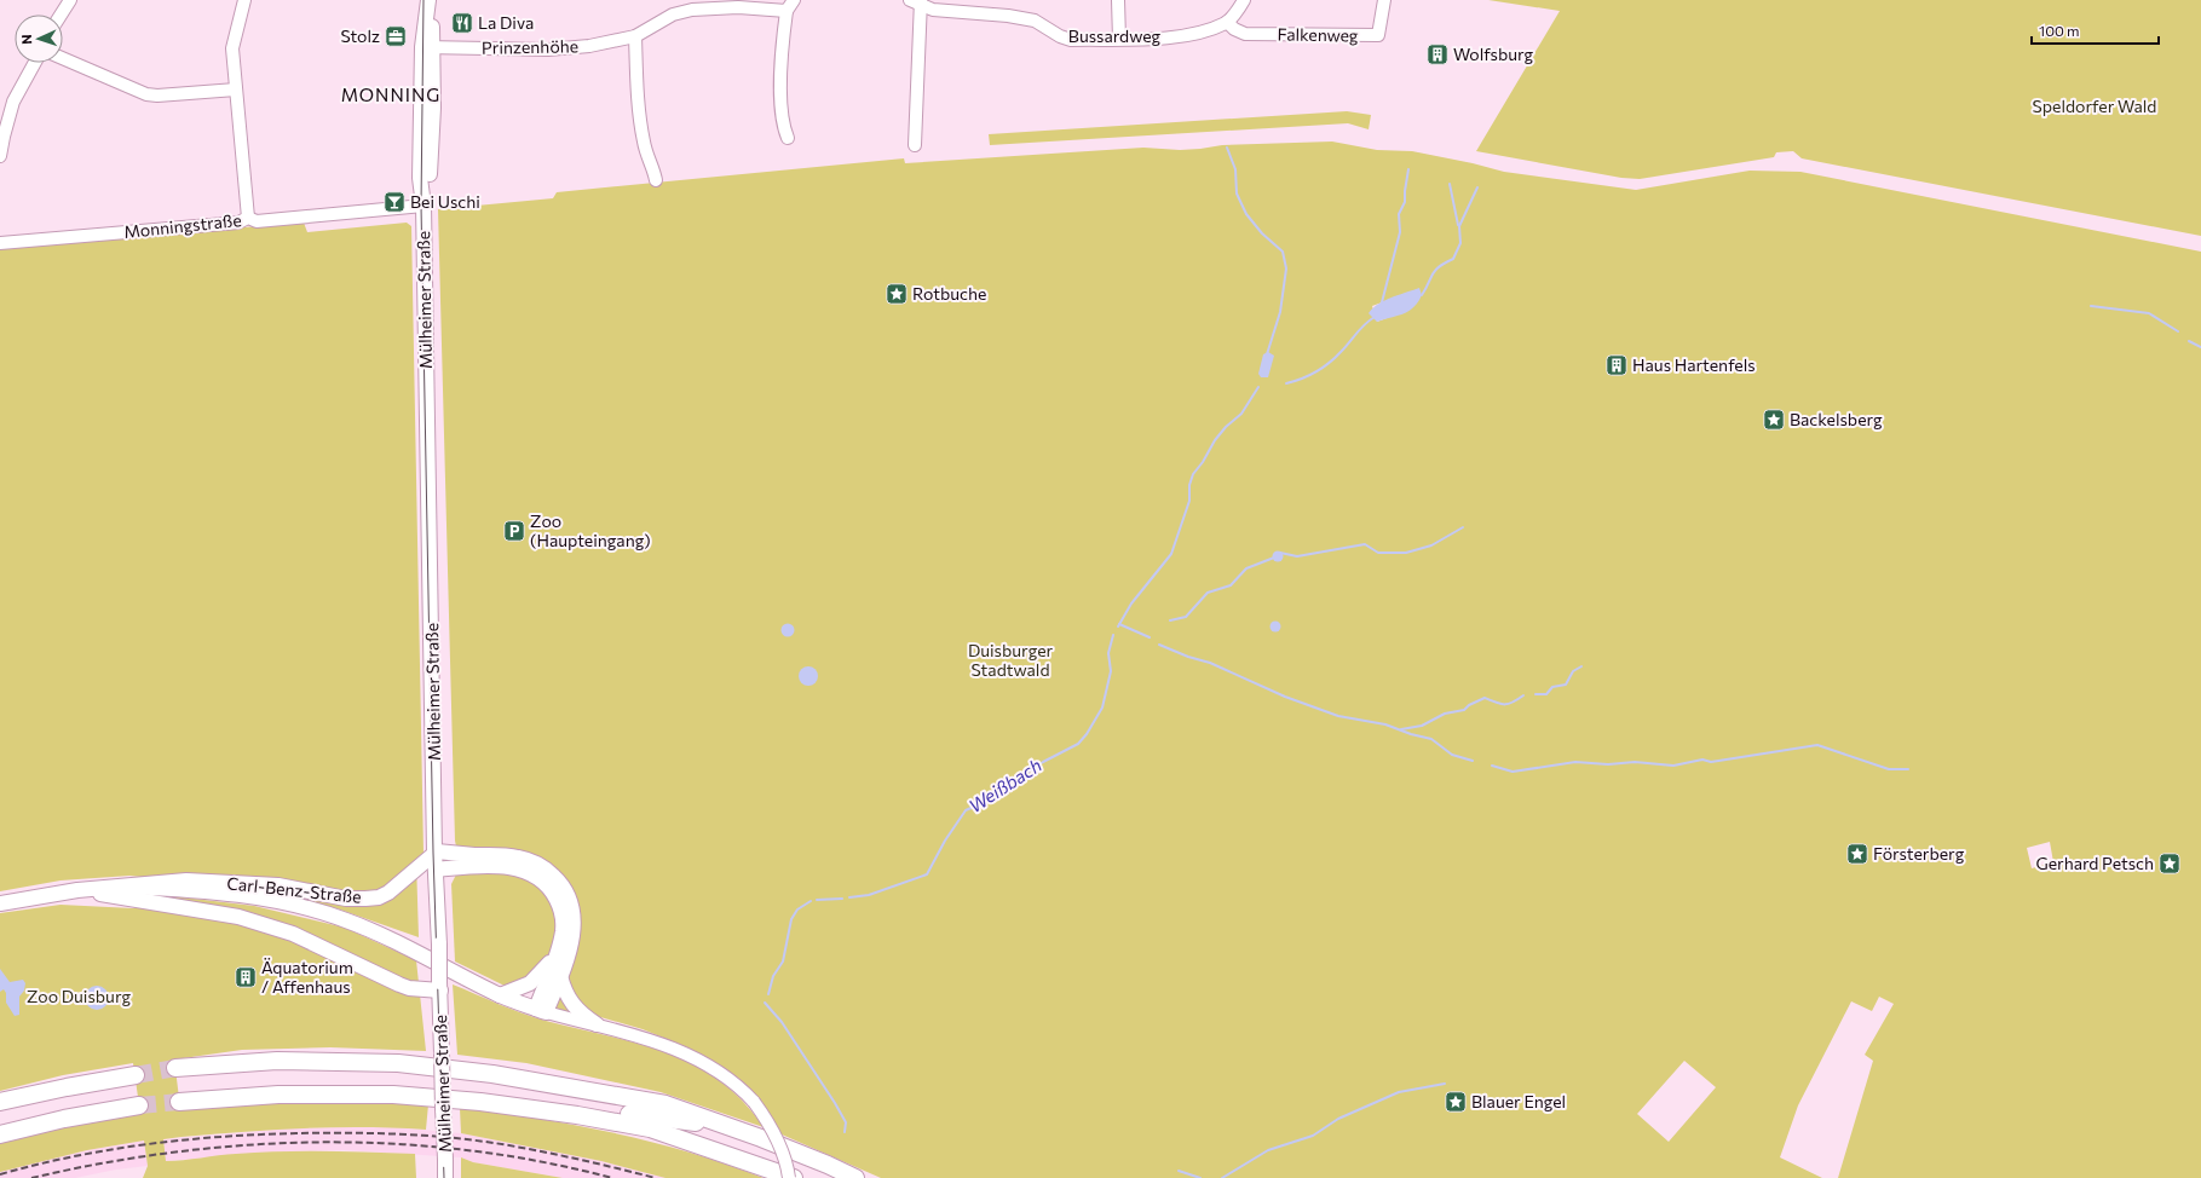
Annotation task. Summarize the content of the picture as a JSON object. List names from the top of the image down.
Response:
{
  "streets": {
    "main road": ["Mülheimer Straße", "Carl-Benz-Straße"],
    "street": [
      "Falkenweg",
      "Bussardweg",
      "Prinzenhöhe",
      "Monningstraße"
    ]
  },
  "crossings": [
    ["Falkenweg", "Bussardweg"],
    ["Prinzenhöhe", "Mülheimer Straße"],
    ["Monningstraße", "Mülheimer Straße"],
    ["Mülheimer Straße", "Carl-Benz-Straße"]
  ],
  "districts": ["MONNING"],
  "water": ["Weißbach"],
  "parks": ["Speldorfer Wald", "Duisburger Stadtwald", "Zoo Duisburg"],
  "places": {
    "restaurant": ["La Diva"],
    "office": ["Stolz"],
    "building": ["Wolfsburg", "Haus Hartenfels", "Äquatorium / Affenhaus"],
    "bar": ["Bei Uschi"],
    "place": [
      "Rotbuche",
      "Backelsberg",
      "Försterberg",
      "Gerhard Petsch",
      "Blauer Engel"
    ],
    "parking": ["Zoo (Haupteingang)"]
  },
  "scale_bar": "100 m",
  "north": "left"
}
